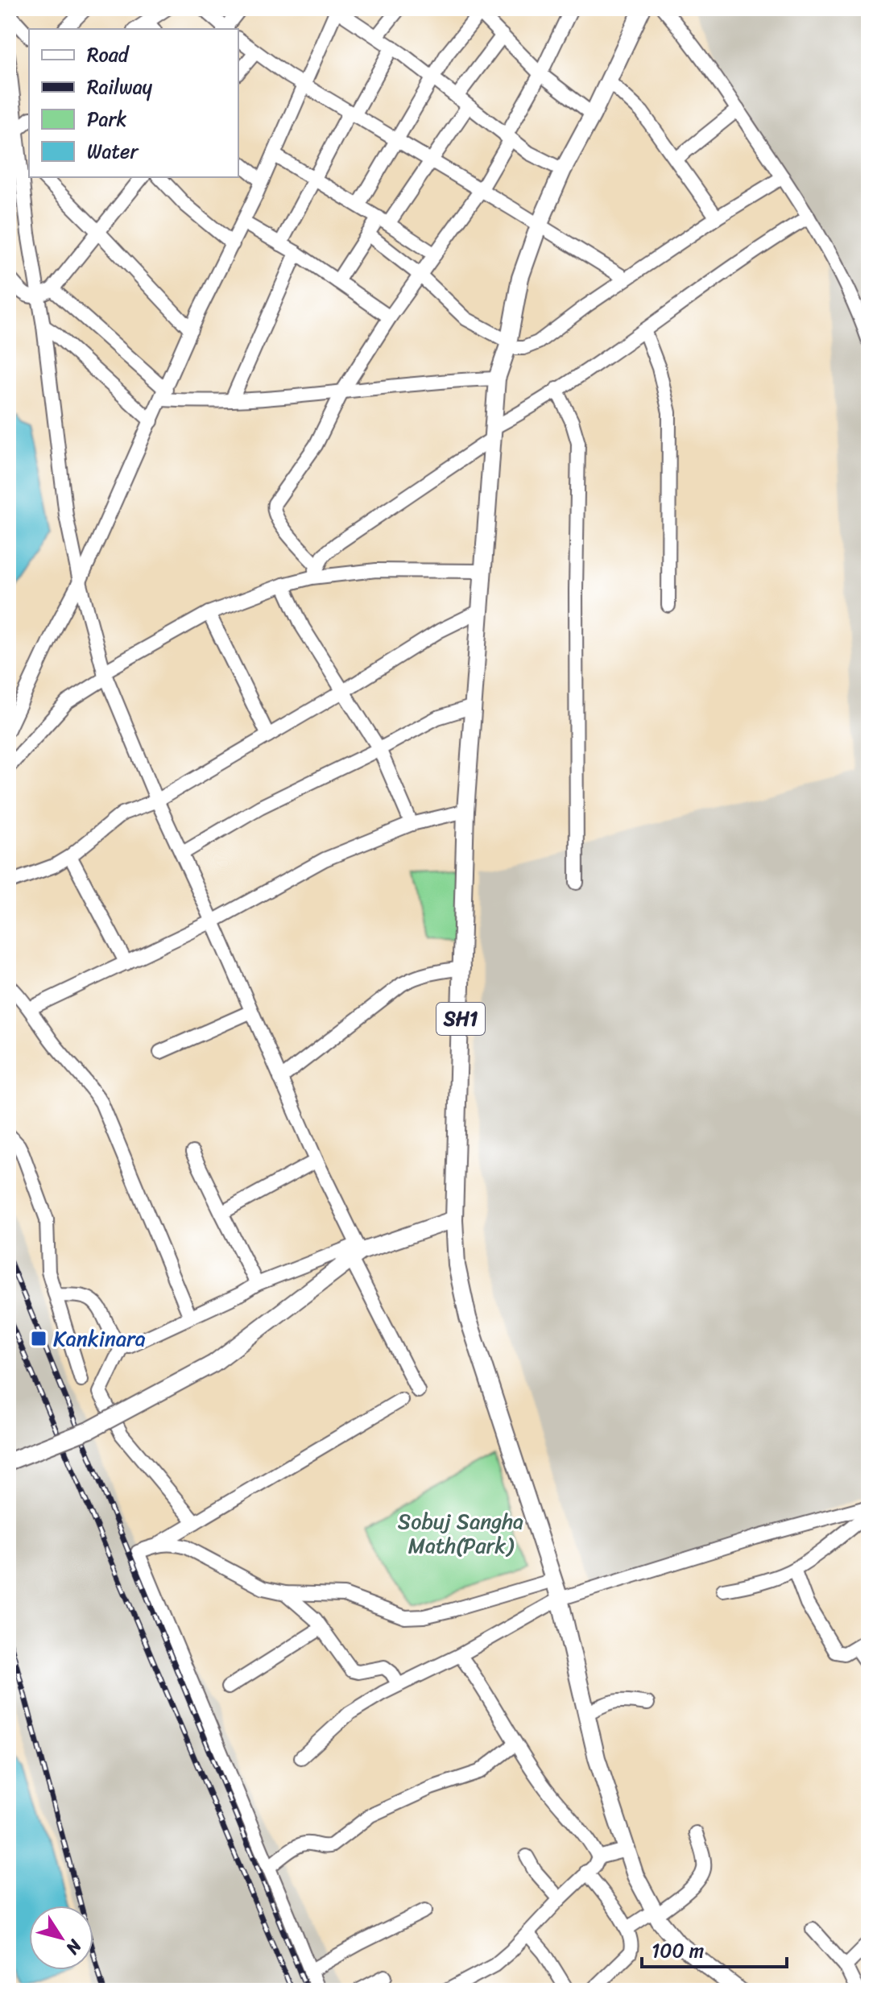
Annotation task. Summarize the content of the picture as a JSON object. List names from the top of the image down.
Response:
{
  "streets": {
    "main road": ["SH1"]
  },
  "parks": ["Sobuj Sangha Math(Park)"],
  "places": {
    "transit": ["Kankinara"]
  },
  "legend": [
    "Road",
    "Railway",
    "Park",
    "Water"
  ],
  "scale_bar": "100 m",
  "north": "bottom right"
}
